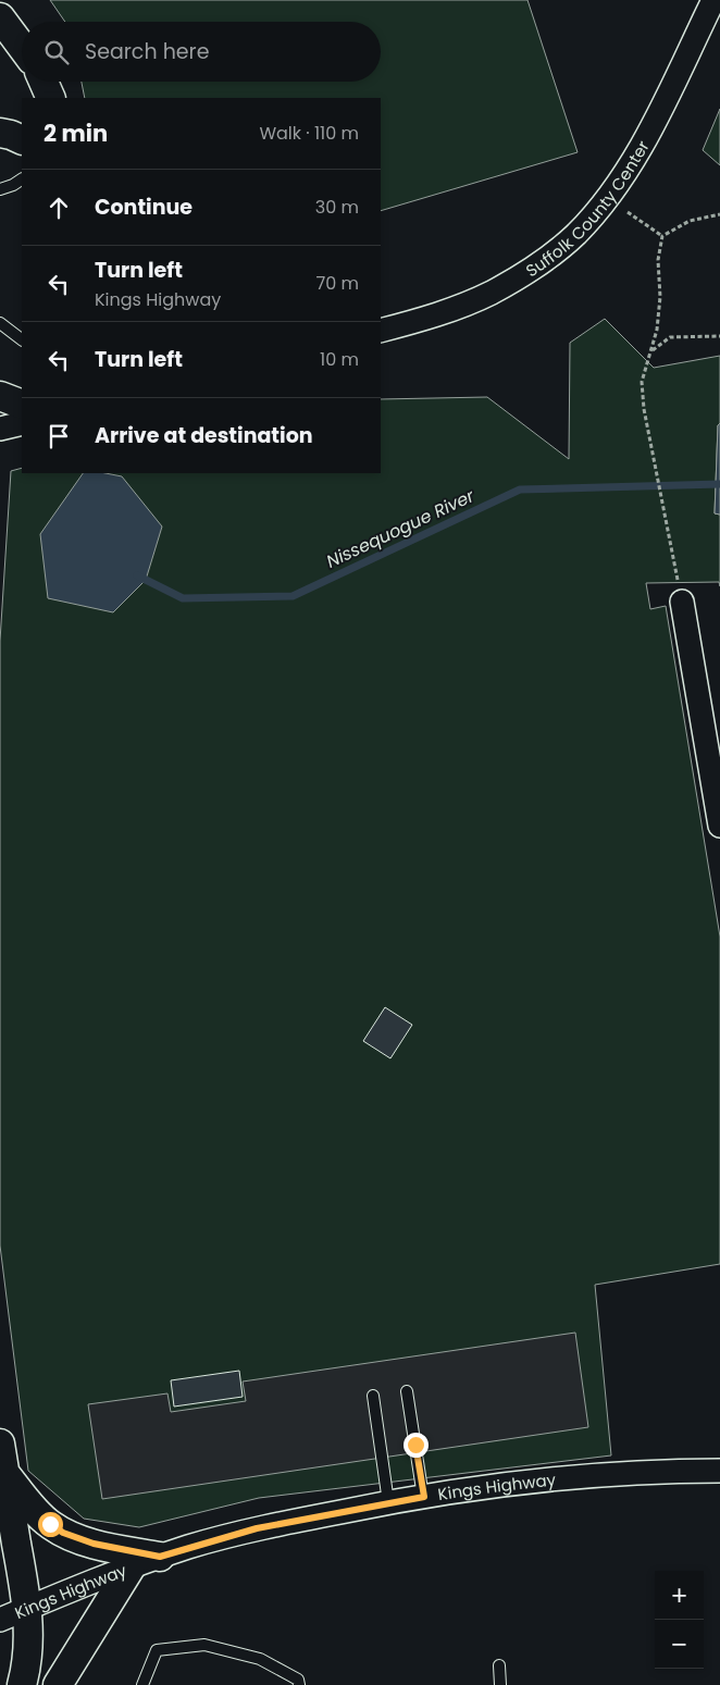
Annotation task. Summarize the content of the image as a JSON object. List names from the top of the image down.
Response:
{
  "streets": {
    "street": ["Suffolk County Center", "Kings Highway"]
  },
  "water": ["Nissequogue River"],
  "page": {
    "search": "Search here",
    "heading": ["2 min", "Walk · 110 m"],
    "list": [
      ["Continue", "30 m"],
      ["Turn left", "Kings Highway", "70 m"],
      ["Turn left", "10 m"],
      "Arrive at destination"
    ],
    "map_buttons": ["+", "−"]
  }
}
